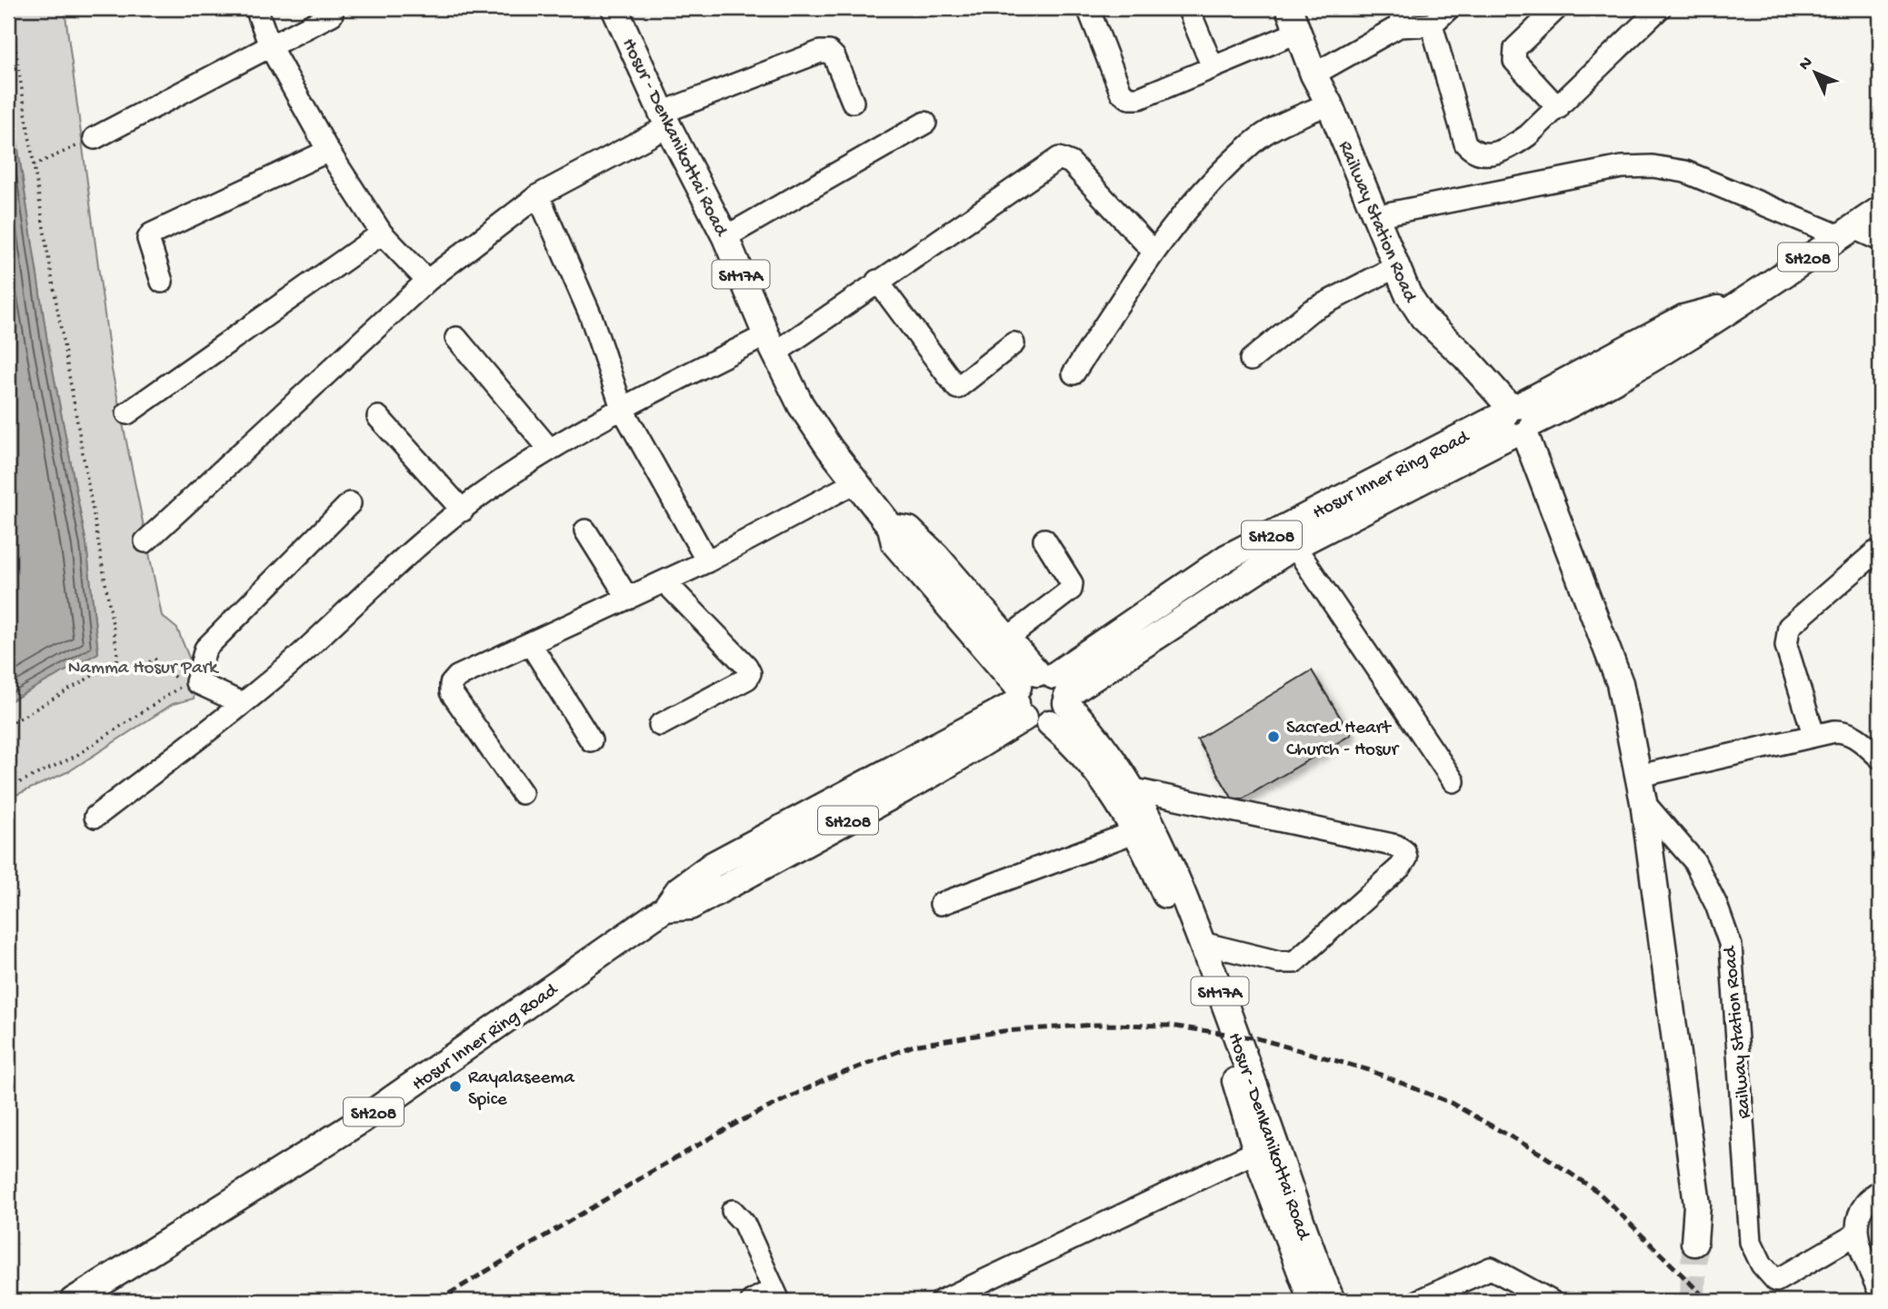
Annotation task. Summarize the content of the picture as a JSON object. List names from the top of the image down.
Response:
{
  "streets": {
    "main road": [
      "Hosur - Denkanikottai Road",
      "Railway Station Road",
      "SH208",
      "SH17A",
      "Hosur Inner Ring Road"
    ]
  },
  "crossings": [
    ["Hosur - Denkanikottai Road", "Hosur Inner Ring Road"],
    ["Railway Station Road", "Hosur Inner Ring Road"]
  ],
  "parks": ["Namma Hosur Park"],
  "places": ["Sacred Heart Church - Hosur", "Rayalaseema Spice"],
  "north": "top left"
}
